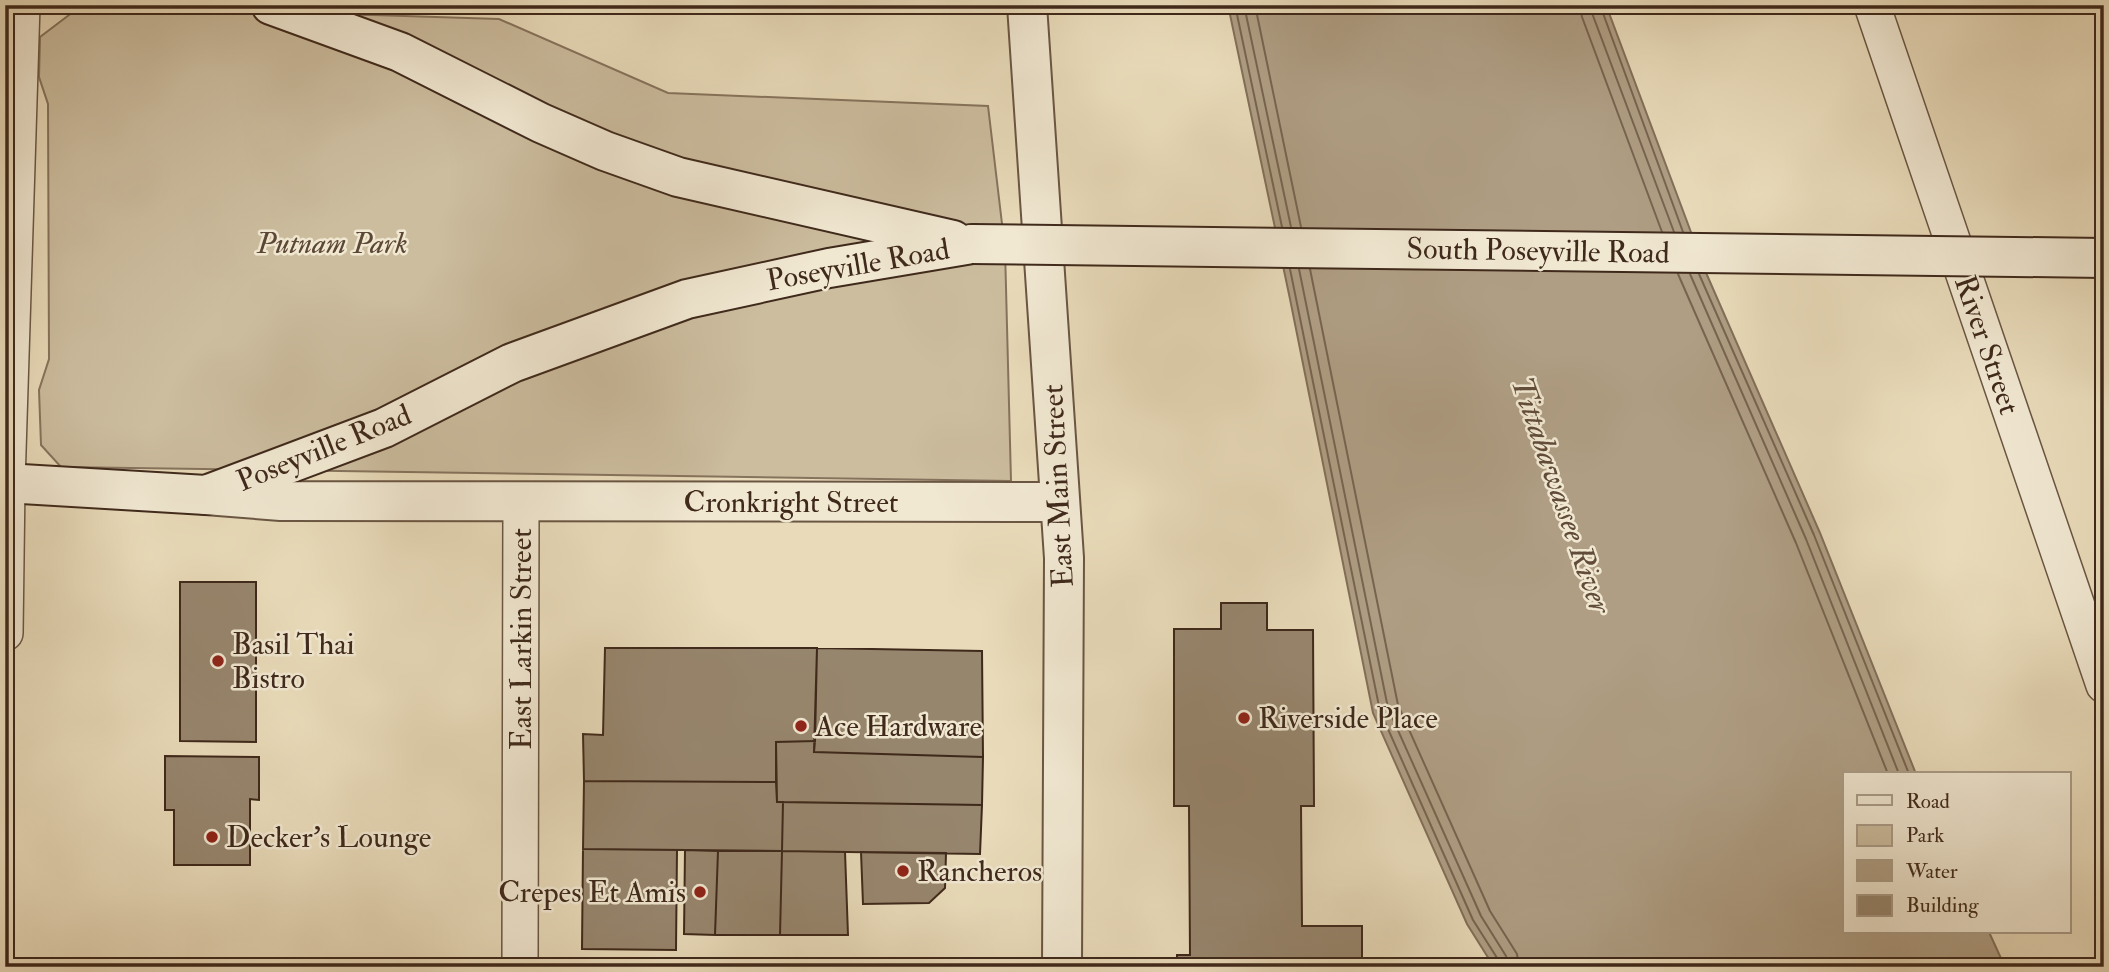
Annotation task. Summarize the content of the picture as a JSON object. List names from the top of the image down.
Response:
{
  "streets": {
    "main road": [
      "South Poseyville Road",
      "Poseyville Road",
      "East Main Street",
      "Cronkright Street",
      "East Larkin Street"
    ],
    "street": ["River Street"]
  },
  "crossings": [
    ["South Poseyville Road", "Poseyville Road"],
    ["Poseyville Road", "East Larkin Street"],
    ["East Main Street", "Cronkright Street"],
    ["Cronkright Street", "East Larkin Street"]
  ],
  "water": ["Tittabawassee River"],
  "parks": ["Putnam Park"],
  "places": [
    "Basil Thai Bistro",
    "Riverside Place",
    "Ace Hardware",
    "Decker's Lounge",
    "Rancheros",
    "Crepes Et Amis"
  ],
  "legend": [
    "Road",
    "Park",
    "Water",
    "Building"
  ]
}
